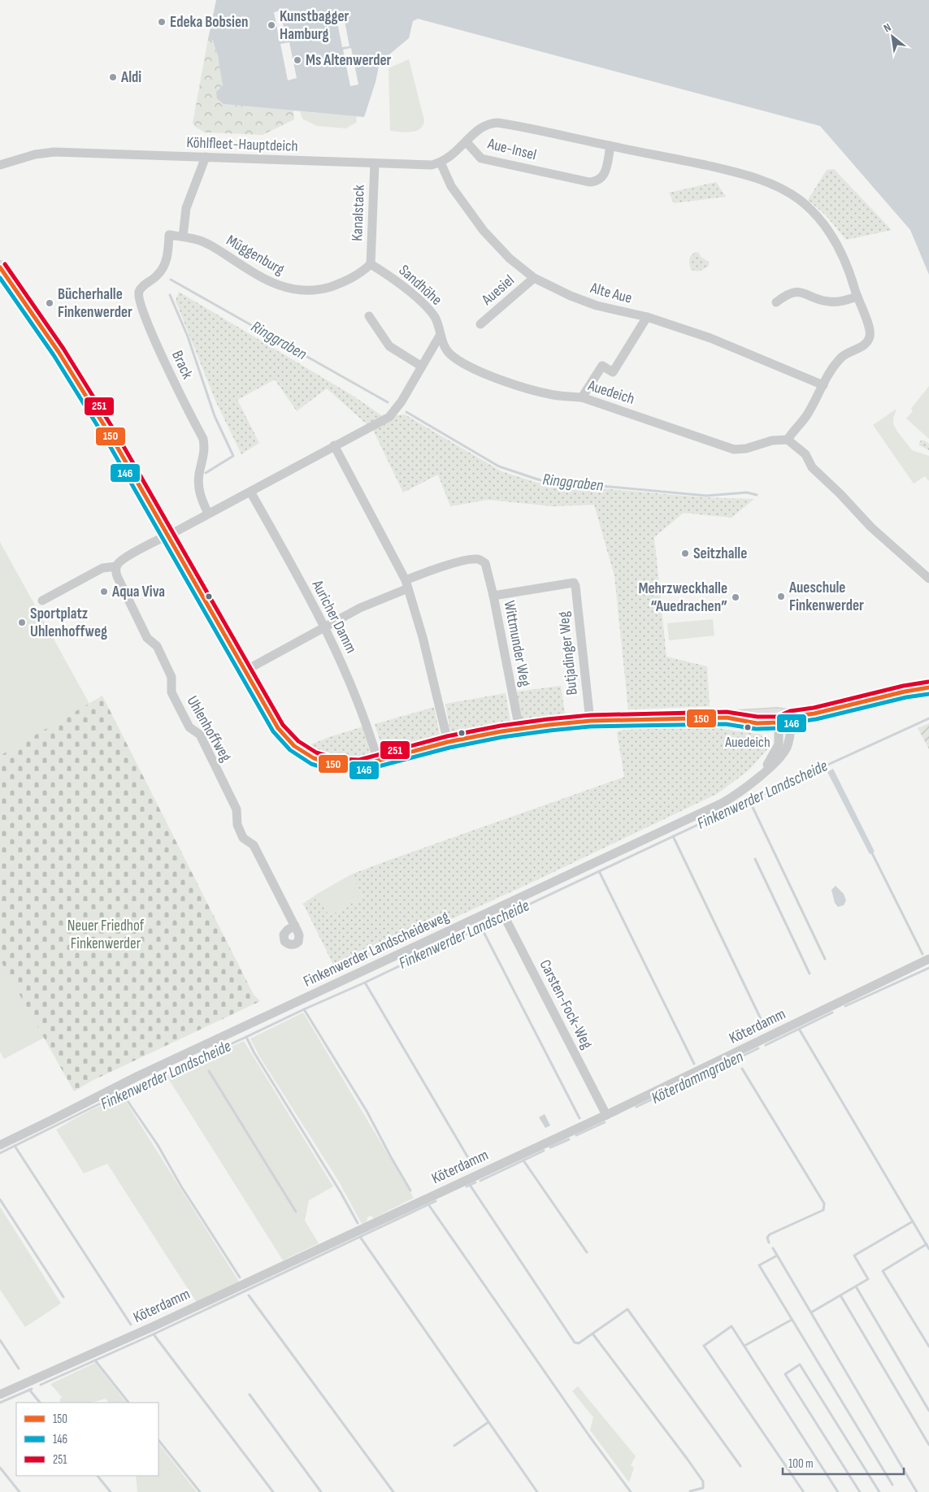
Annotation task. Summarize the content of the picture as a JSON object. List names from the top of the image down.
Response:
{
  "streets": {
    "street": [
      "Köhlfleet-Hauptdeich",
      "Aue-Insel",
      "Kanalstack",
      "Müggenburg",
      "Sandhöhe",
      "Auesiel",
      "Alte Aue",
      "Brack",
      "Auedeich",
      "Auricher Damm",
      "Wittmunder Weg",
      "Butjadinger Weg",
      "Uhlenhoffweg",
      "Finkenwerder Landscheideweg",
      "Carsten-Fock-Weg",
      "Köterdamm"
    ]
  },
  "crossings": [
    ["Köhlfleet-Hauptdeich", "Aue-Insel"],
    ["Köhlfleet-Hauptdeich", "Kanalstack"],
    ["Köhlfleet-Hauptdeich", "Alte Aue"],
    ["Kanalstack", "Müggenburg"],
    ["Kanalstack", "Sandhöhe"],
    ["Müggenburg", "Sandhöhe"],
    ["Müggenburg", "Brack"],
    ["Sandhöhe", "Auedeich"],
    ["Auesiel", "Alte Aue"],
    ["Wittmunder Weg", "Butjadinger Weg"],
    ["Finkenwerder Landscheideweg", "Carsten-Fock-Weg"],
    ["Carsten-Fock-Weg", "Köterdamm"]
  ],
  "water": ["Ringgraben", "Finkenwerder Landscheide", "Köterdammgraben"],
  "parks": ["Neuer Friedhof Finkenwerder"],
  "places": [
    "Edeka Bobsien",
    "Kunstbagger Hamburg",
    "Ms Altenwerder",
    "Aldi",
    "Bücherhalle Finkenwerder",
    "Seitzhalle",
    "Aqua Viva",
    "Aueschule Finkenwerder",
    "Mehrzweckhalle “Auedrachen”",
    "Sportplatz Uhlenhoffweg",
    "Auedeich"
  ],
  "lines": ["transit line 251", "transit line 150", "transit line 146"],
  "legend": ["150", "146", "251"],
  "scale_bar": "100 m",
  "north": "top left"
}
